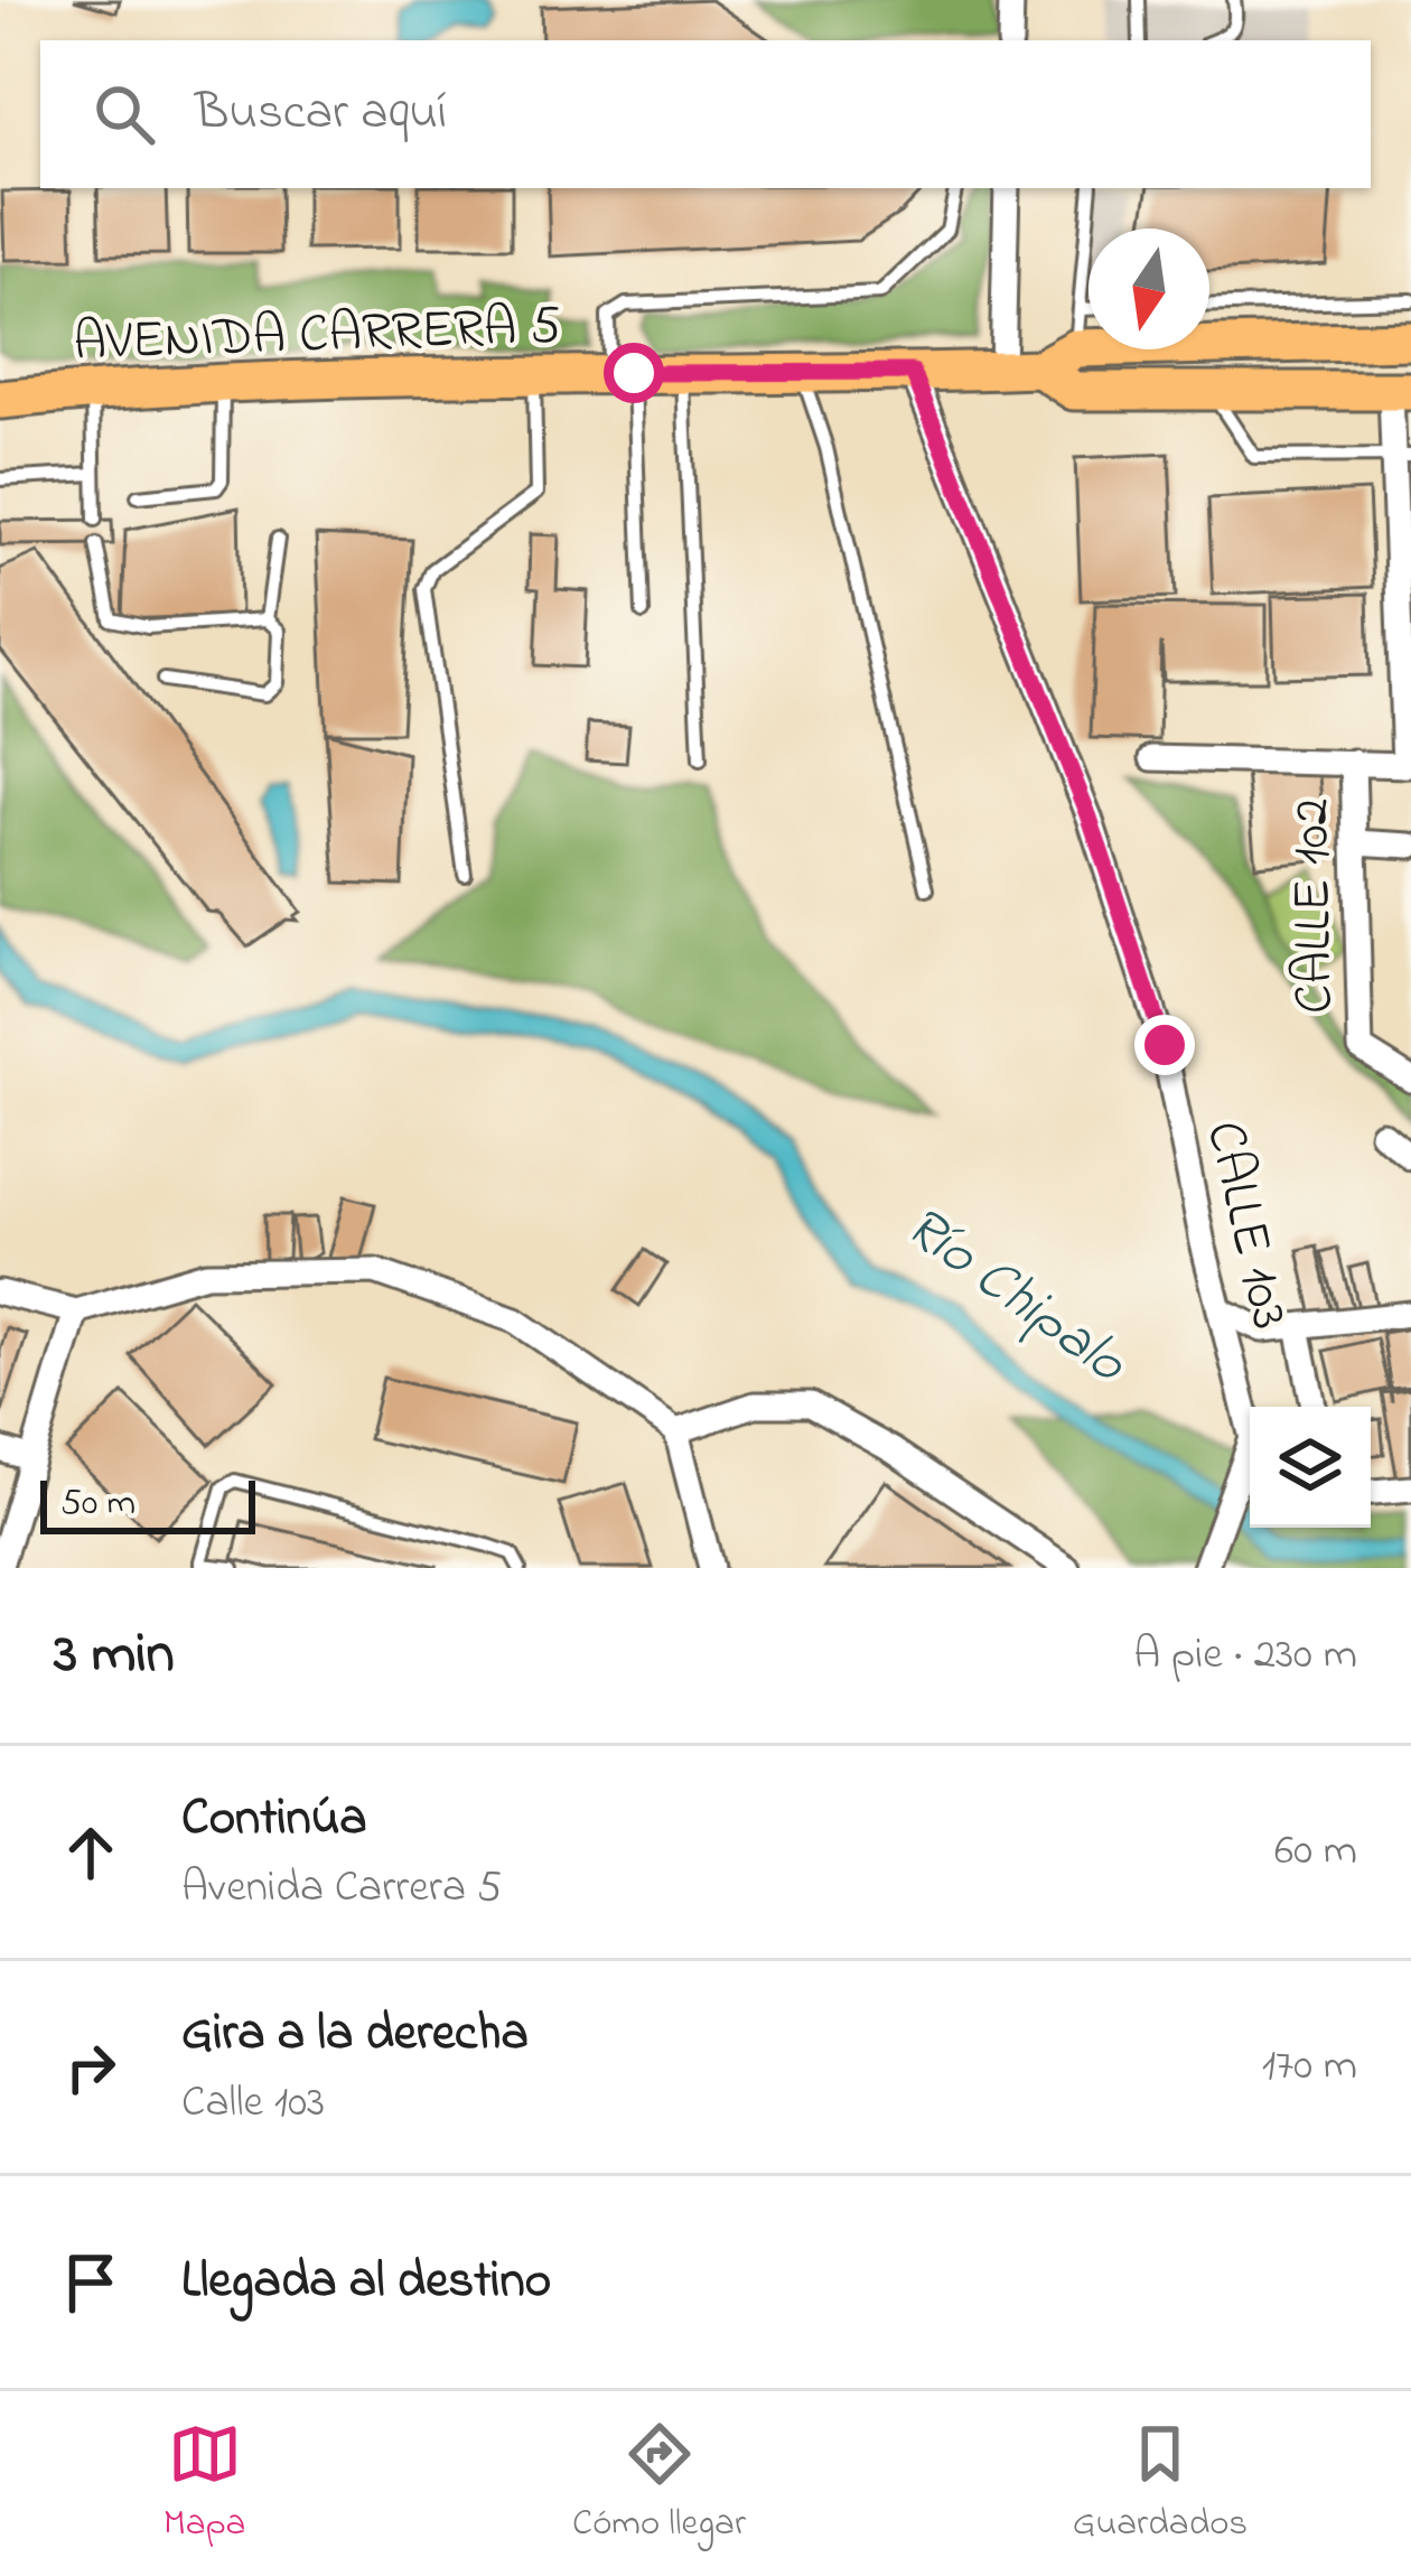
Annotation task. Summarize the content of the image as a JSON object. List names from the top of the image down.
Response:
{
  "streets": {
    "main road": ["AVENIDA CARRERA 5"],
    "street": ["CALLE 102", "CALLE 103"]
  },
  "crossings": [
    ["AVENIDA CARRERA 5", "CALLE 102"],
    ["AVENIDA CARRERA 5", "CALLE 103"]
  ],
  "water": ["Río Chipalo"],
  "scale_bar": "50 m",
  "north": "bottom",
  "page": {
    "search": "Buscar aquí",
    "scale": "50 m",
    "heading": ["3 min", "A pie · 230 m"],
    "list": [
      ["Continúa", "Avenida Carrera 5", "60 m"],
      ["Gira a la derecha", "Calle 103", "170 m"],
      "Llegada al destino"
    ],
    "nav": ["Mapa", "Cómo llegar", "Guardados"]
  }
}
